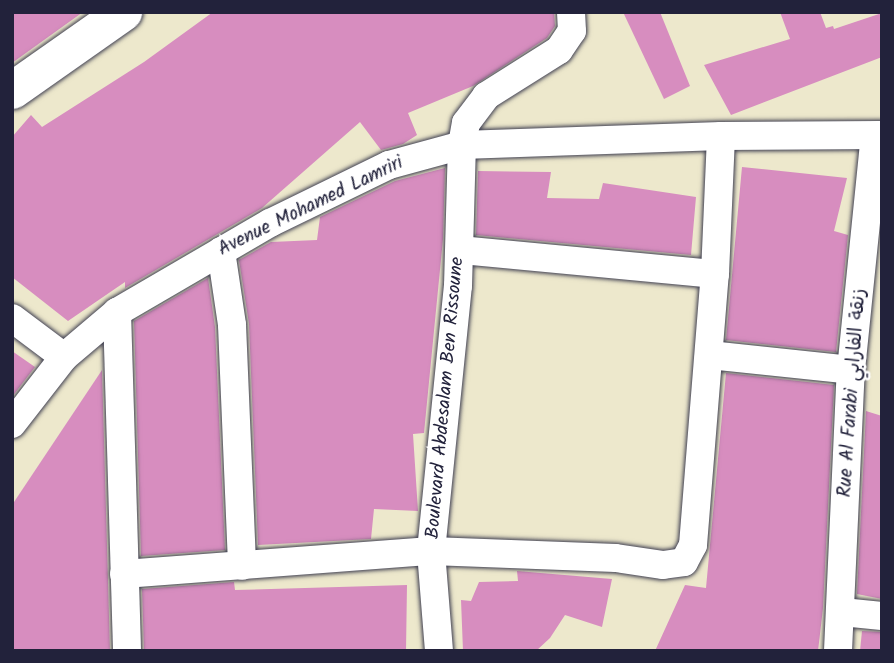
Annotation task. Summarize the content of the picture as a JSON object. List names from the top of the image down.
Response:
{
  "streets": {
    "street": ["Avenue Mohamed Lamriri", "Rue Al Farabi زنقة الفارابي", "Boulevard Abdesalam Ben Rissoune"]
  },
  "crossings": [
    ["Avenue Mohamed Lamriri", "Rue Al Farabi زنقة الفارابي"],
    ["Avenue Mohamed Lamriri", "Boulevard Abdesalam Ben Rissoune"]
  ]
}
